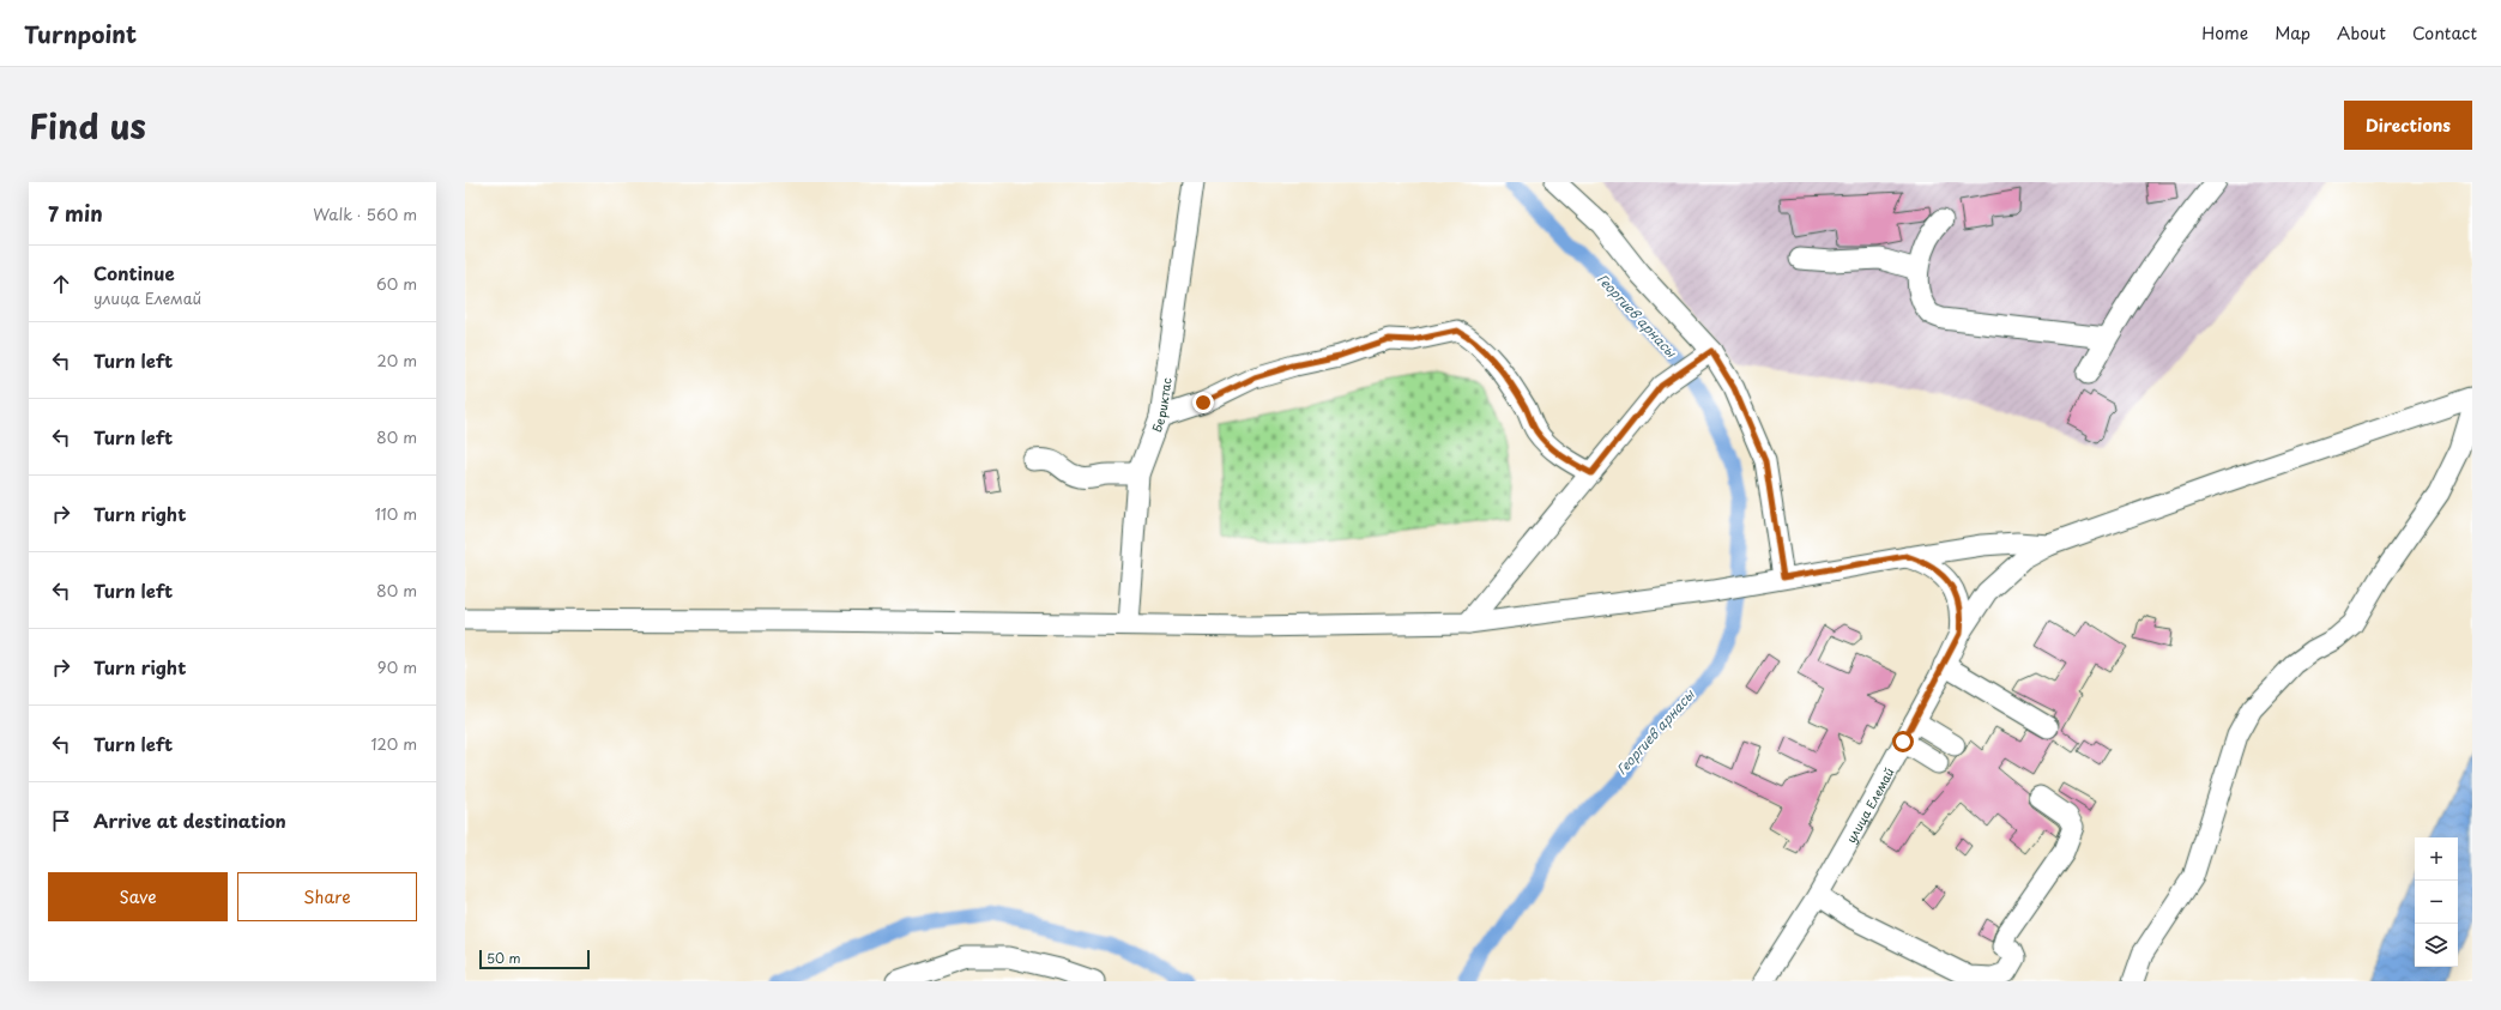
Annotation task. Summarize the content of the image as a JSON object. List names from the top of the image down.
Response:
{
  "streets": {
    "street": ["Бериктас", "улица Елемай"]
  },
  "water": ["Георгиев арнасы"],
  "scale_bar": "50 m",
  "page": {
    "header": "Turnpoint",
    "nav": [
      "Home",
      "Map",
      "About",
      "Contact"
    ],
    "title": "Find us",
    "buttons": [
      "Directions",
      ["Save", "Share"]
    ],
    "heading": ["7 min", "Walk · 560 m"],
    "list": [
      ["Continue", "улица Елемай", "60 m"],
      ["Turn left", "20 m"],
      ["Turn left", "80 m"],
      ["Turn right", "110 m"],
      ["Turn left", "80 m"],
      ["Turn right", "90 m"],
      ["Turn left", "120 m"],
      "Arrive at destination"
    ],
    "map_buttons": ["+", "−"],
    "scale": "50 m"
  }
}
